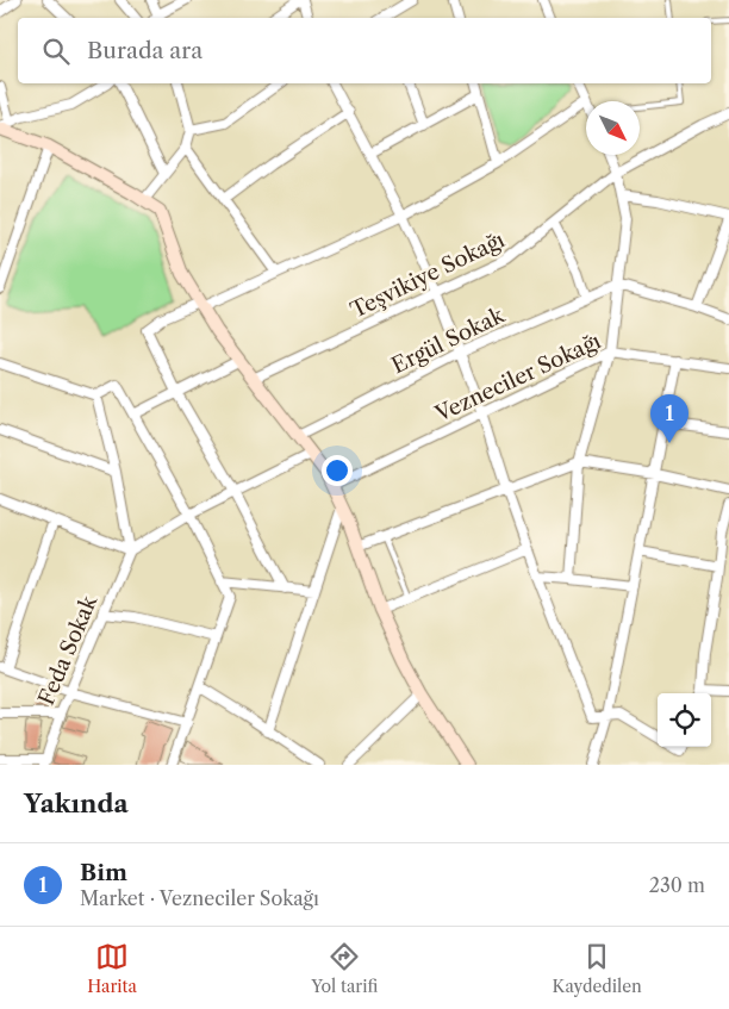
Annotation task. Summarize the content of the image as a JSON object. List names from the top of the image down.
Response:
{
  "streets": {
    "street": [
      "Teşvikiye Sokağı",
      "Ergül Sokak",
      "Vezneciler Sokağı",
      "Feda Sokak"
    ]
  },
  "north": "bottom right",
  "page": {
    "search": "Burada ara",
    "pins": "1",
    "heading": "Yakında",
    "list": [
      {
        "mark": "1",
        "name": "Bim",
        "note": "Market · Vezneciler Sokağı",
        "value": "230 m"
      }
    ],
    "nav": ["Harita", "Yol tarifi", "Kaydedilen"]
  }
}
